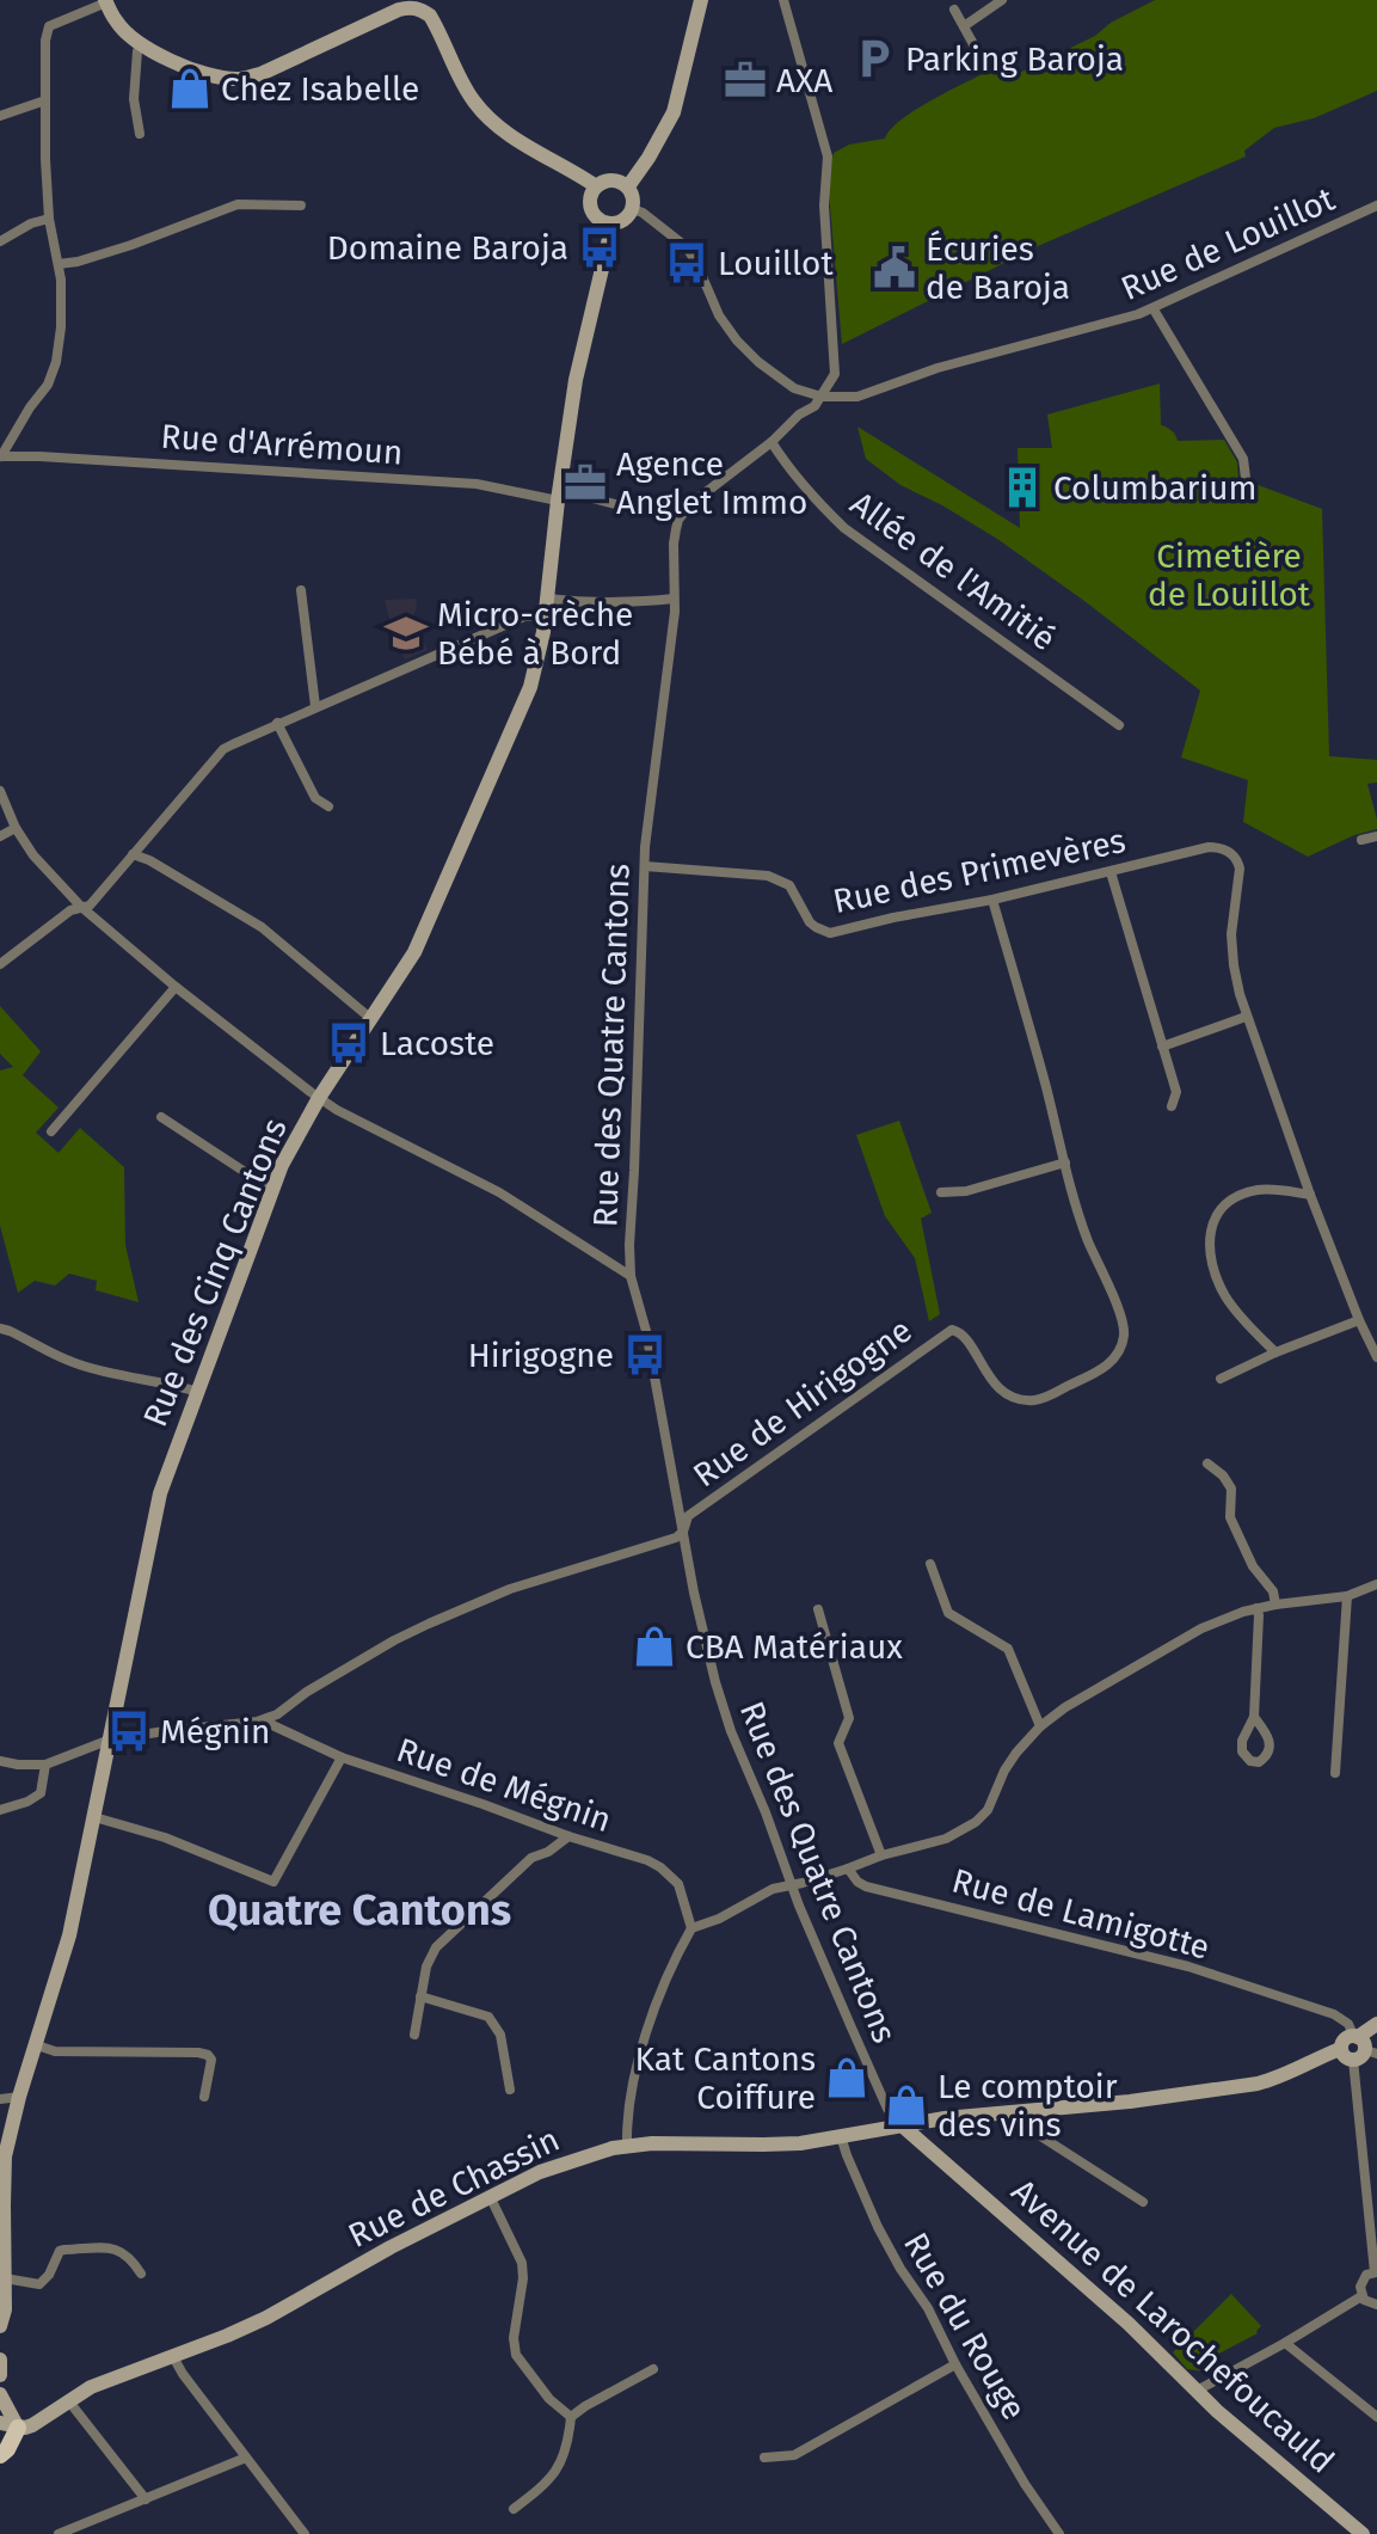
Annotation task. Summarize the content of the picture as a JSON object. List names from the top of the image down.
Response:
{
  "streets": {
    "street": [
      "Rue de Louillot",
      "Rue d'Arrémoun",
      "Allée de l'Amitié",
      "Rue des Primevères",
      "Rue des Quatre Cantons",
      "Rue des Cinq Cantons",
      "Rue de Hirigogne",
      "Rue de Mégnin",
      "Rue de Lamigotte",
      "Rue de Chassin",
      "Rue du Rouge",
      "Avenue de Larochefoucauld"
    ]
  },
  "crossings": [
    ["Rue d'Arrémoun", "Rue des Quatre Cantons"],
    ["Rue d'Arrémoun", "Rue des Cinq Cantons"],
    ["Rue des Primevères", "Rue des Quatre Cantons"],
    ["Rue des Primevères", "Rue de Hirigogne"],
    ["Rue des Quatre Cantons", "Rue de Hirigogne"],
    ["Rue des Quatre Cantons", "Rue de Chassin"],
    ["Rue des Quatre Cantons", "Avenue de Larochefoucauld"],
    ["Rue des Cinq Cantons", "Rue de Hirigogne"],
    ["Rue de Hirigogne", "Rue de Mégnin"],
    ["Rue de Lamigotte", "Rue de Chassin"],
    ["Rue de Chassin", "Rue du Rouge"],
    ["Rue de Chassin", "Avenue de Larochefoucauld"]
  ],
  "districts": ["Quatre Cantons"],
  "parks": ["Cimetière de Louillot"],
  "places": {
    "parking": ["Parking Baroja"],
    "office": ["AXA", "Agence Anglet Immo"],
    "shop": [
      "Chez Isabelle",
      "CBA Matériaux",
      "Kat Cantons Coiffure",
      "Le comptoir des vins"
    ],
    "bus stop": [
      "Domaine Baroja",
      "Louillot",
      "Lacoste",
      "Hirigogne",
      "Mégnin"
    ],
    "public building": ["Écuries de Baroja"],
    "building": ["Columbarium"],
    "school or university": ["Micro-crèche Bébé à Bord"]
  }
}
